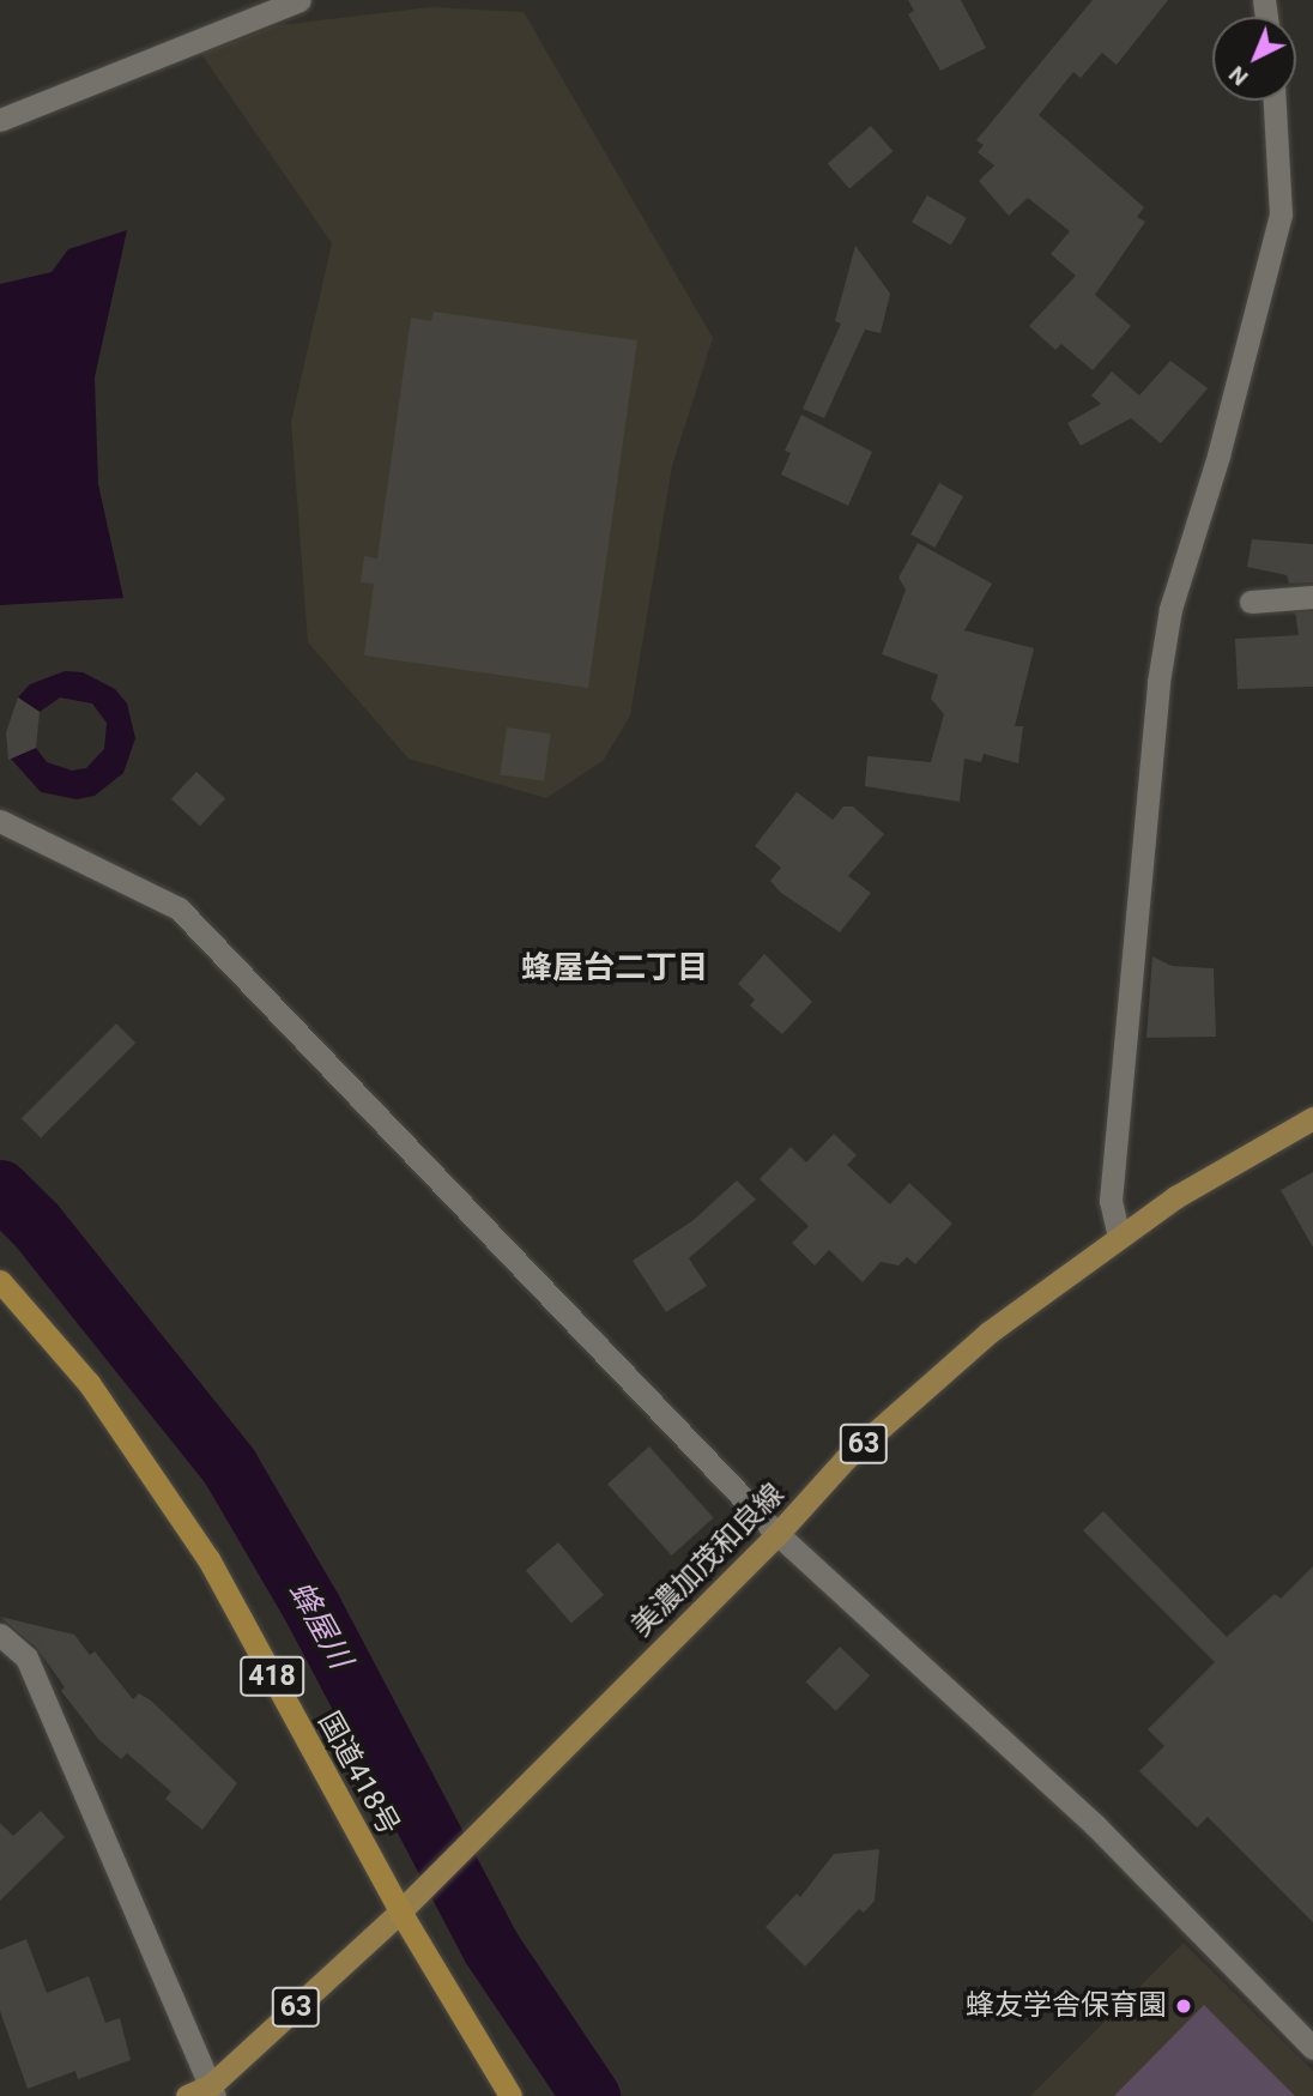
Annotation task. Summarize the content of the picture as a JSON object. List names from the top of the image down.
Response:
{
  "streets": {
    "highway": ["418", "国道418号"],
    "main road": ["63", "美濃加茂和良線"]
  },
  "crossings": [
    ["美濃加茂和良線", "国道418号"]
  ],
  "districts": ["蜂屋台二丁目"],
  "water": ["蜂屋川"],
  "places": ["蜂友学舎保育園"],
  "north": "bottom left"
}
